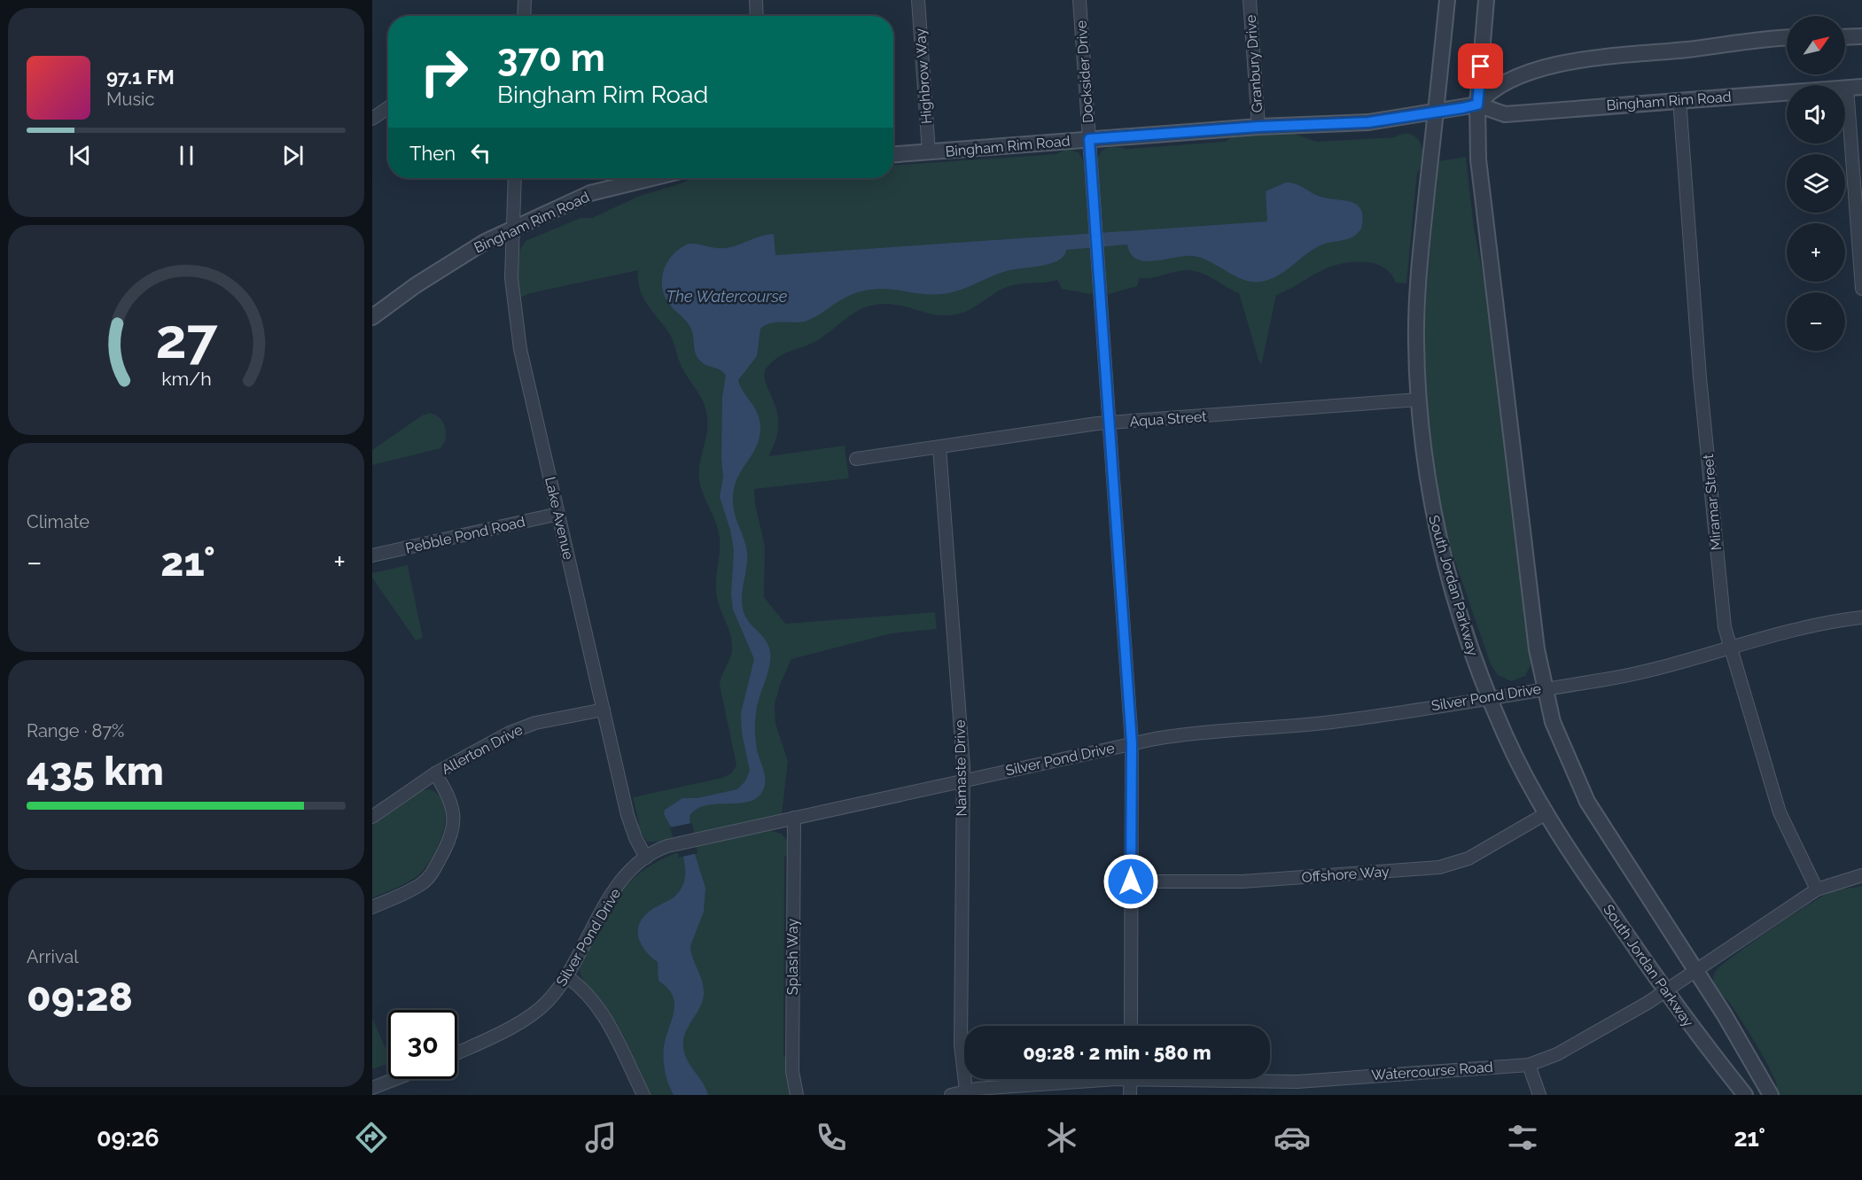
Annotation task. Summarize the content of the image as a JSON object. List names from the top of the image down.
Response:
{
  "streets": {
    "street": [
      "Granbury Drive",
      "Docksider Drive",
      "Highbrow Way",
      "Bingham Rim Road",
      "Aqua Street",
      "Miramar Street",
      "Lake Avenue",
      "Pebble Pond Road",
      "South Jordan Parkway",
      "Silver Pond Drive",
      "Allerton Drive",
      "Namaste Drive",
      "Offshore Way",
      "Splash Way",
      "Watercourse Road"
    ]
  },
  "crossings": [
    ["Granbury Drive", "Bingham Rim Road"],
    ["Docksider Drive", "Bingham Rim Road"],
    ["Docksider Drive", "Aqua Street"],
    ["Docksider Drive", "Silver Pond Drive"],
    ["Docksider Drive", "Offshore Way"],
    ["Highbrow Way", "Bingham Rim Road"],
    ["Bingham Rim Road", "Miramar Street"],
    ["Bingham Rim Road", "Lake Avenue"],
    ["Bingham Rim Road", "South Jordan Parkway"],
    ["Aqua Street", "South Jordan Parkway"],
    ["Aqua Street", "Namaste Drive"],
    ["Miramar Street", "Silver Pond Drive"],
    ["Miramar Street", "Watercourse Road"],
    ["Lake Avenue", "Pebble Pond Road"],
    ["Lake Avenue", "Silver Pond Drive"],
    ["Lake Avenue", "Allerton Drive"],
    ["South Jordan Parkway", "Silver Pond Drive"],
    ["South Jordan Parkway", "Offshore Way"],
    ["South Jordan Parkway", "Watercourse Road"],
    ["Silver Pond Drive", "Namaste Drive"],
    ["Silver Pond Drive", "Splash Way"],
    ["Namaste Drive", "Watercourse Road"]
  ],
  "water": ["The Watercourse"],
  "north": "top right",
  "page": {
    "map_buttons": ["+", "−"],
    "turn": ["370 m", "Bingham Rim Road"],
    "song": ["97.1 FM", "Music"],
    "then": "Then",
    "tile": [
      "Climate",
      ["Range · 87%", "435 km"],
      ["Arrival", "09:28"]
    ],
    "heat": ["−", "21°", "+"],
    "limit": "30",
    "trip": "09:28 · 2 min · 580 m",
    "tabs": ["09:26", "21°"],
    "gauge": ["27", "km/h"]
  }
}
